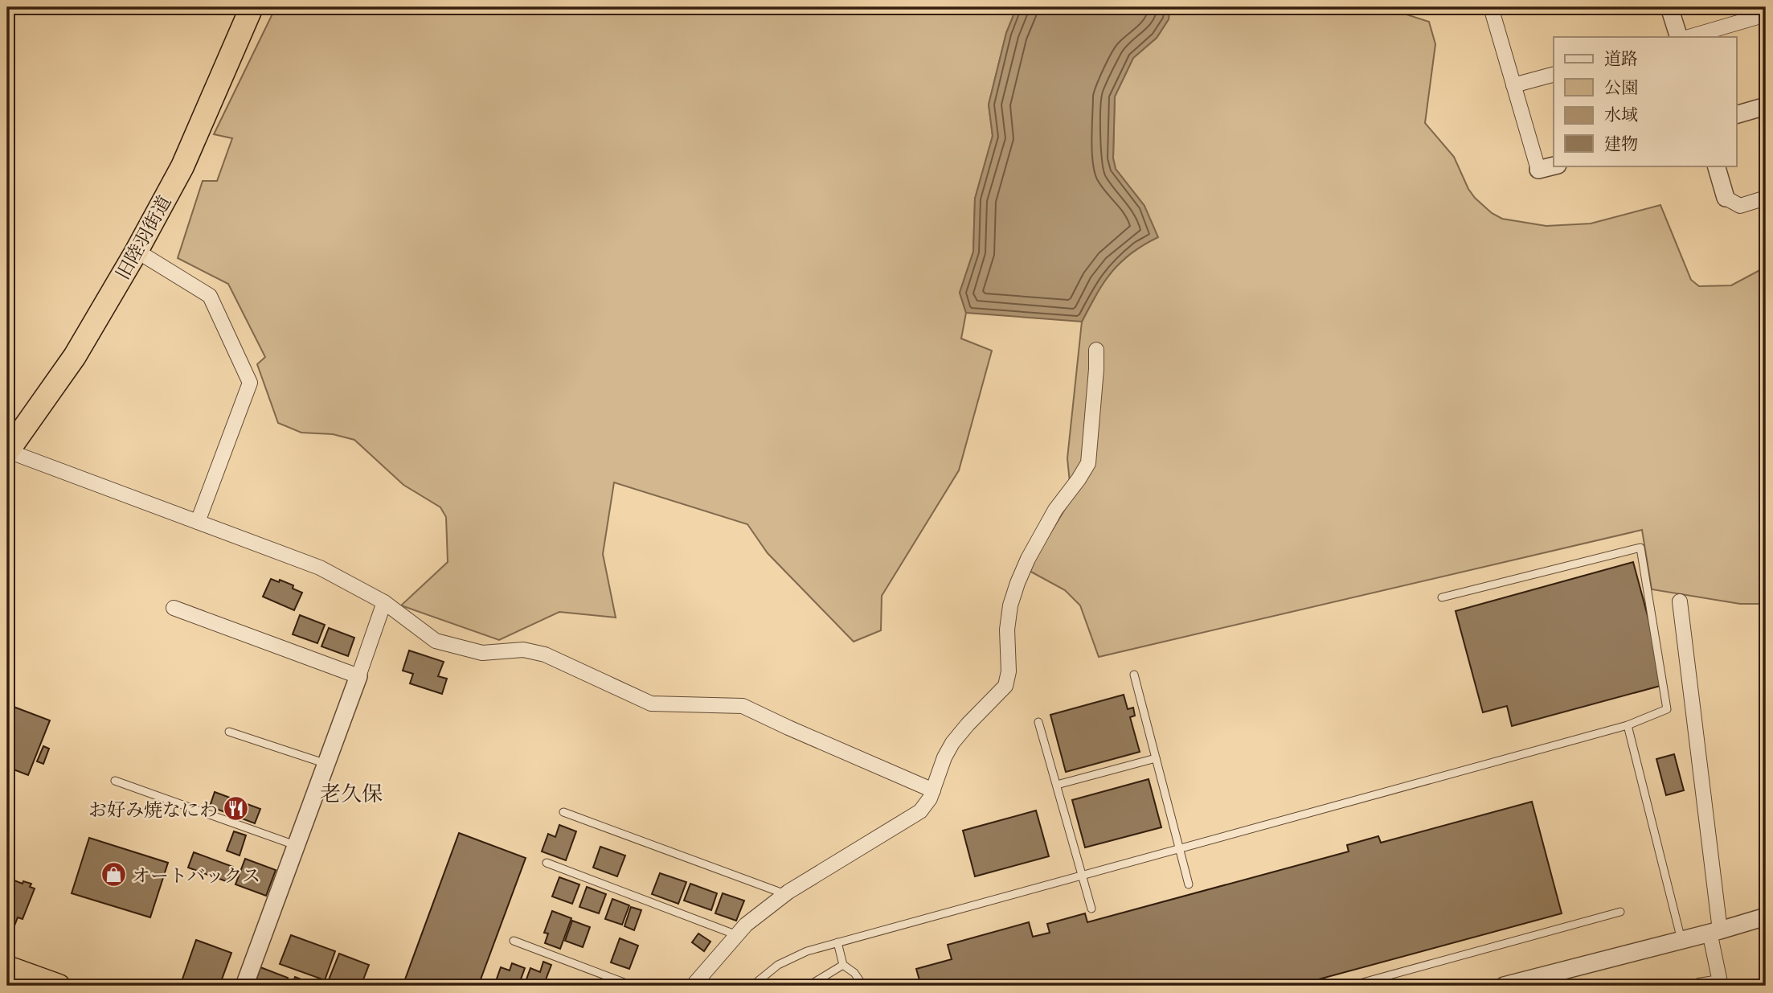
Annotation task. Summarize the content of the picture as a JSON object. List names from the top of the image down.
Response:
{
  "streets": {
    "highway": ["旧陸羽街道"]
  },
  "districts": ["老久保"],
  "places": {
    "restaurant": ["お好み焼なにわ"],
    "shop": ["オートバックス"]
  },
  "legend": [
    "道路",
    "公園",
    "水域",
    "建物"
  ]
}
